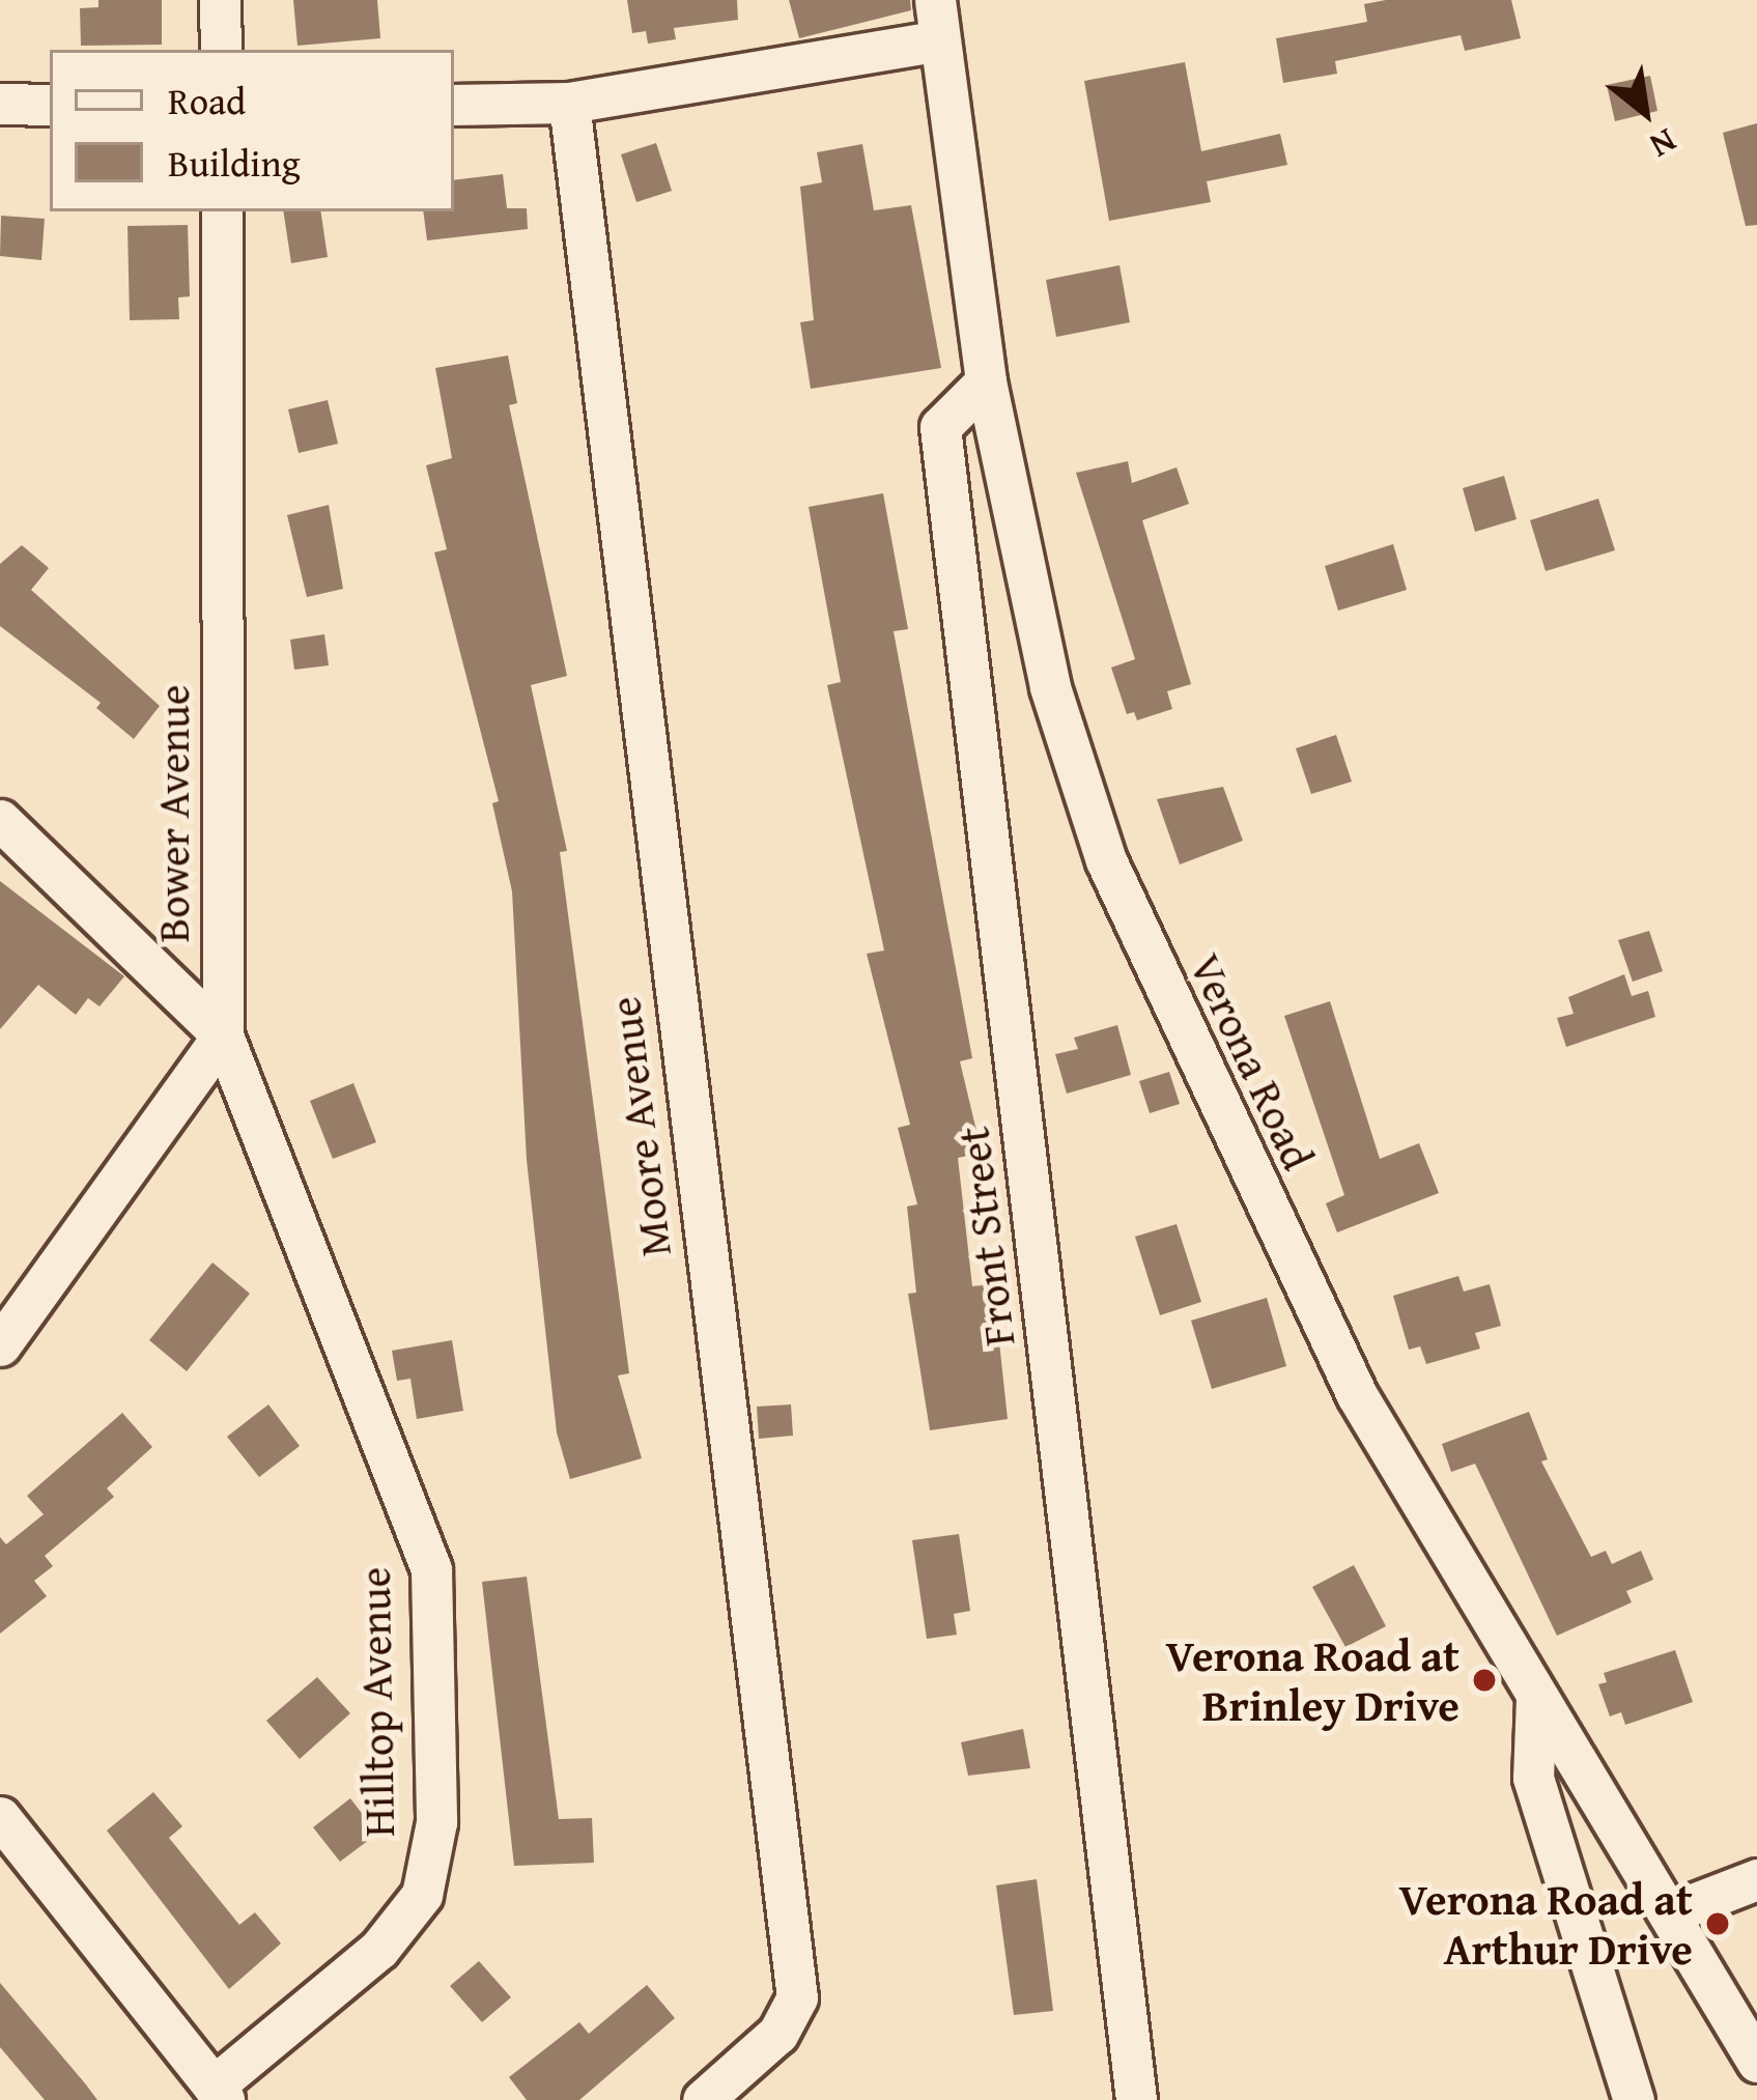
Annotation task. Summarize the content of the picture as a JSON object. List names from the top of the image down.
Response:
{
  "streets": {
    "street": [
      "Bower Avenue",
      "Verona Road",
      "Moore Avenue",
      "Front Street",
      "Hilltop Avenue"
    ]
  },
  "crossings": [
    ["Bower Avenue", "Hilltop Avenue"],
    ["Verona Road", "Front Street"]
  ],
  "places": ["Verona Road at Brinley Drive", "Verona Road at Arthur Drive"],
  "legend": ["Road", "Building"],
  "north": "bottom right"
}
